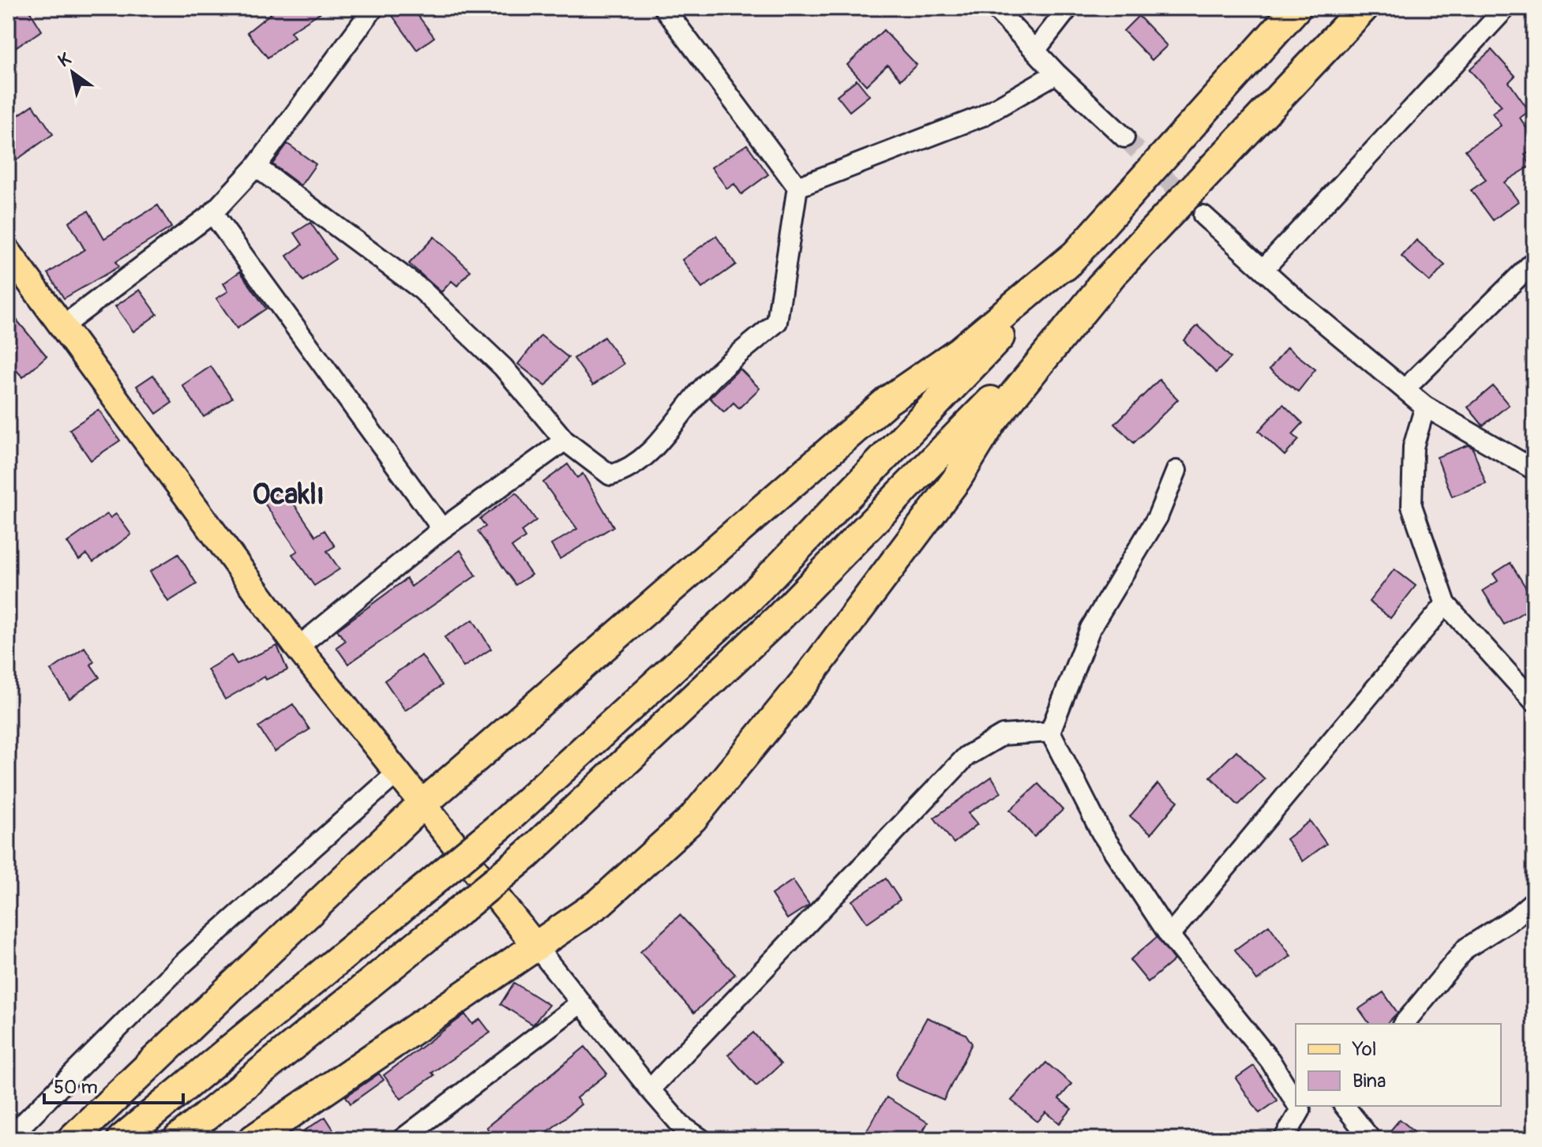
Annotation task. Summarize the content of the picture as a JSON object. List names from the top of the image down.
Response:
{
  "districts": ["Ocaklı"],
  "legend": ["Yol", "Bina"],
  "scale_bar": "50 m",
  "north": "top left"
}
